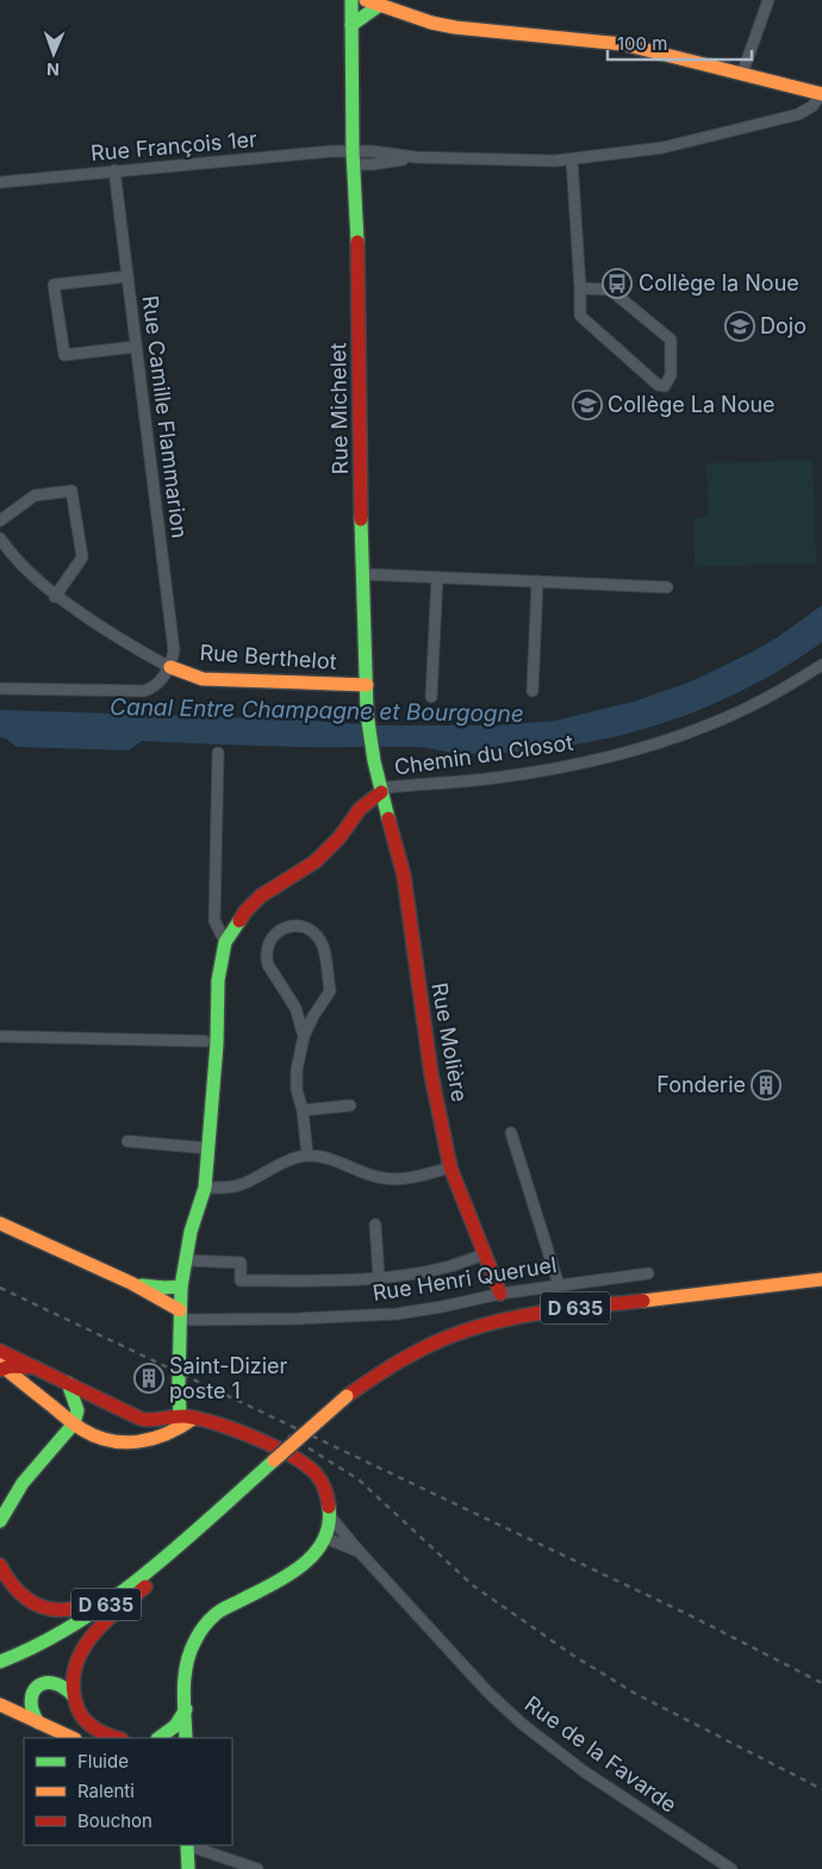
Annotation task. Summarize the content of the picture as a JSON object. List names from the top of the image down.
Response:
{
  "streets": {
    "main road": [
      "Rue Michelet",
      "Rue Berthelot",
      "Rue Molière",
      "Rue Henri Queruel",
      "D 635"
    ],
    "street": [
      "Rue François 1er",
      "Rue Camille Flammarion",
      "Chemin du Closot",
      "Rue de la Favarde"
    ]
  },
  "crossings": [
    ["Rue François 1er", "Rue Michelet"],
    ["Rue François 1er", "Rue Camille Flammarion"],
    ["Rue Michelet", "Rue Berthelot"],
    ["Rue Michelet", "Chemin du Closot"],
    ["Rue Michelet", "Rue Molière"],
    ["Rue Camille Flammarion", "Rue Berthelot"],
    ["Chemin du Closot", "Rue Molière"],
    ["Rue Molière", "Rue Henri Queruel"]
  ],
  "water": ["Canal Entre Champagne et Bourgogne"],
  "places": {
    "bus stop": ["Collège la Noue"],
    "school or university": ["Dojo", "Collège La Noue"],
    "building": ["Fonderie", "Saint-Dizier poste 1"]
  },
  "legend": ["Fluide", "Ralenti", "Bouchon"],
  "scale_bar": "100 m",
  "north": "bottom"
}
